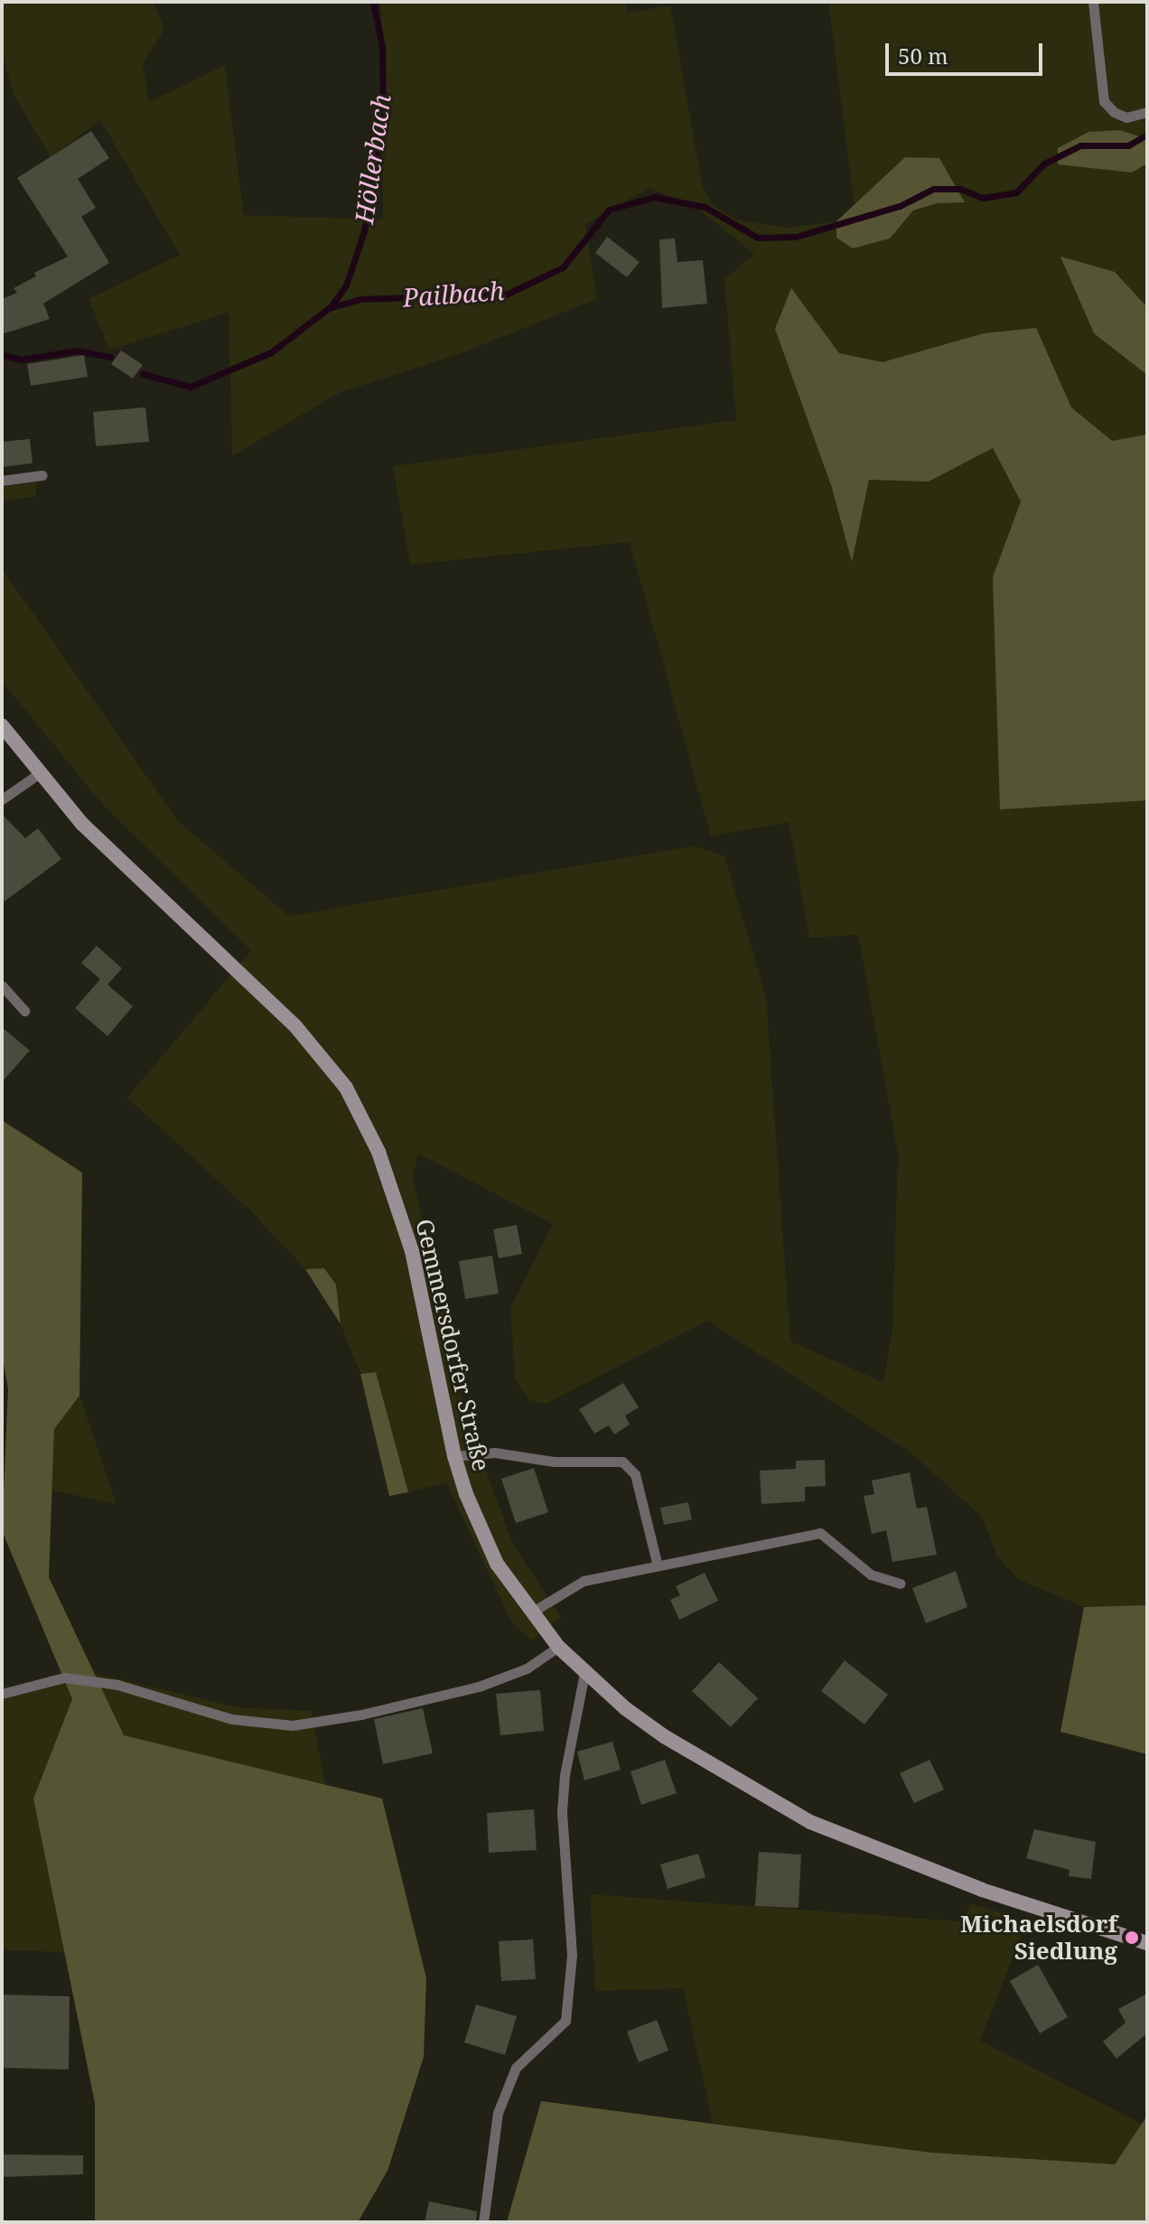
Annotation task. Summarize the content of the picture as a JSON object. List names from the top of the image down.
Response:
{
  "streets": {
    "main road": ["Gemmersdorfer Straße"]
  },
  "water": ["Höllerbach", "Pailbach"],
  "places": ["Michaelsdorf Siedlung"],
  "scale_bar": "50 m"
}
